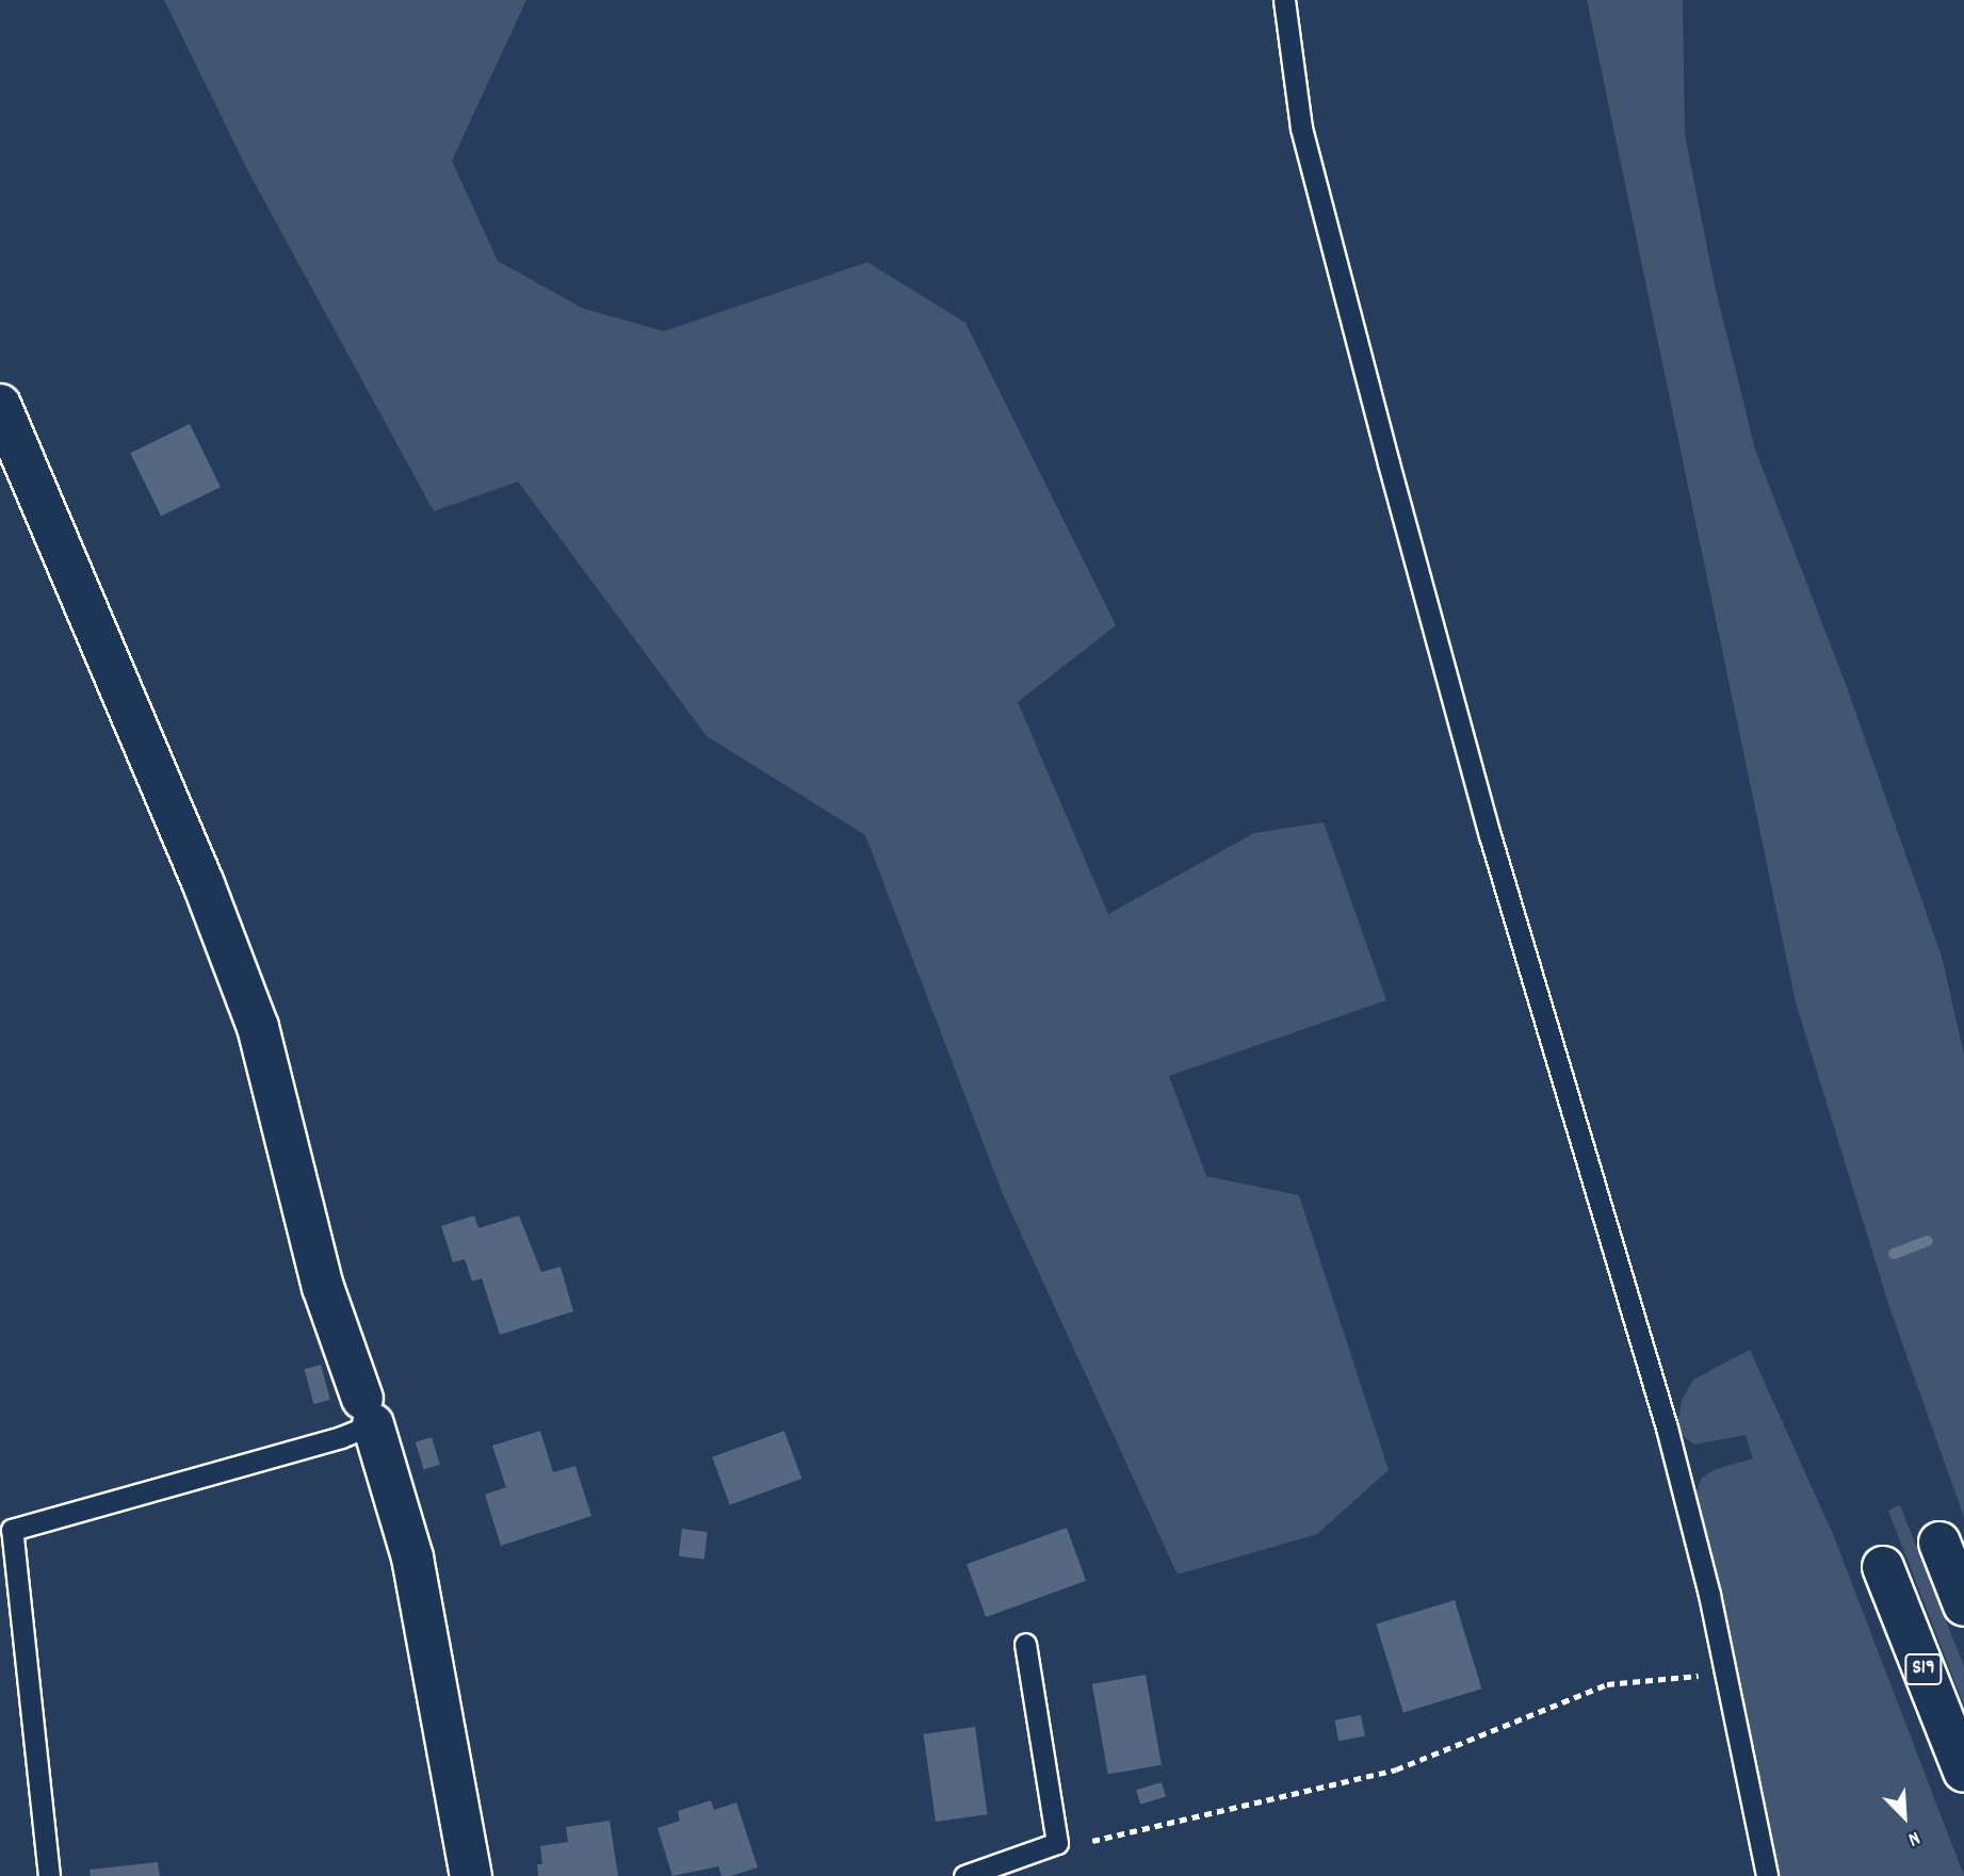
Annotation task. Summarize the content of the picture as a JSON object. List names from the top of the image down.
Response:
{
  "streets": {
    "main road": ["S19"]
  },
  "north": "bottom right"
}
